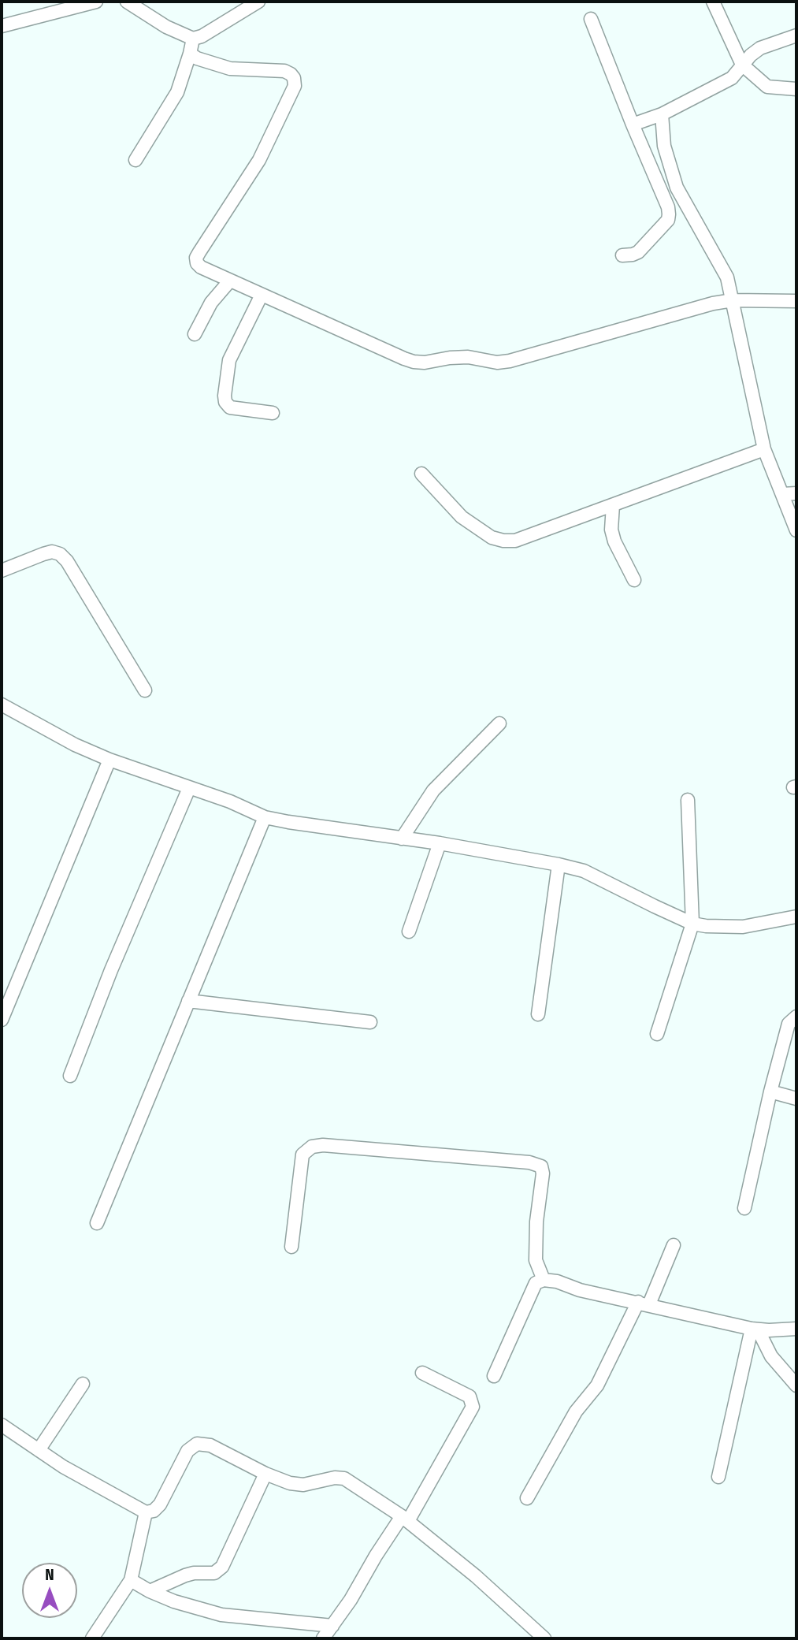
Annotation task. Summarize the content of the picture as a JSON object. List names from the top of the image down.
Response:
{
  "north": "top"
}
